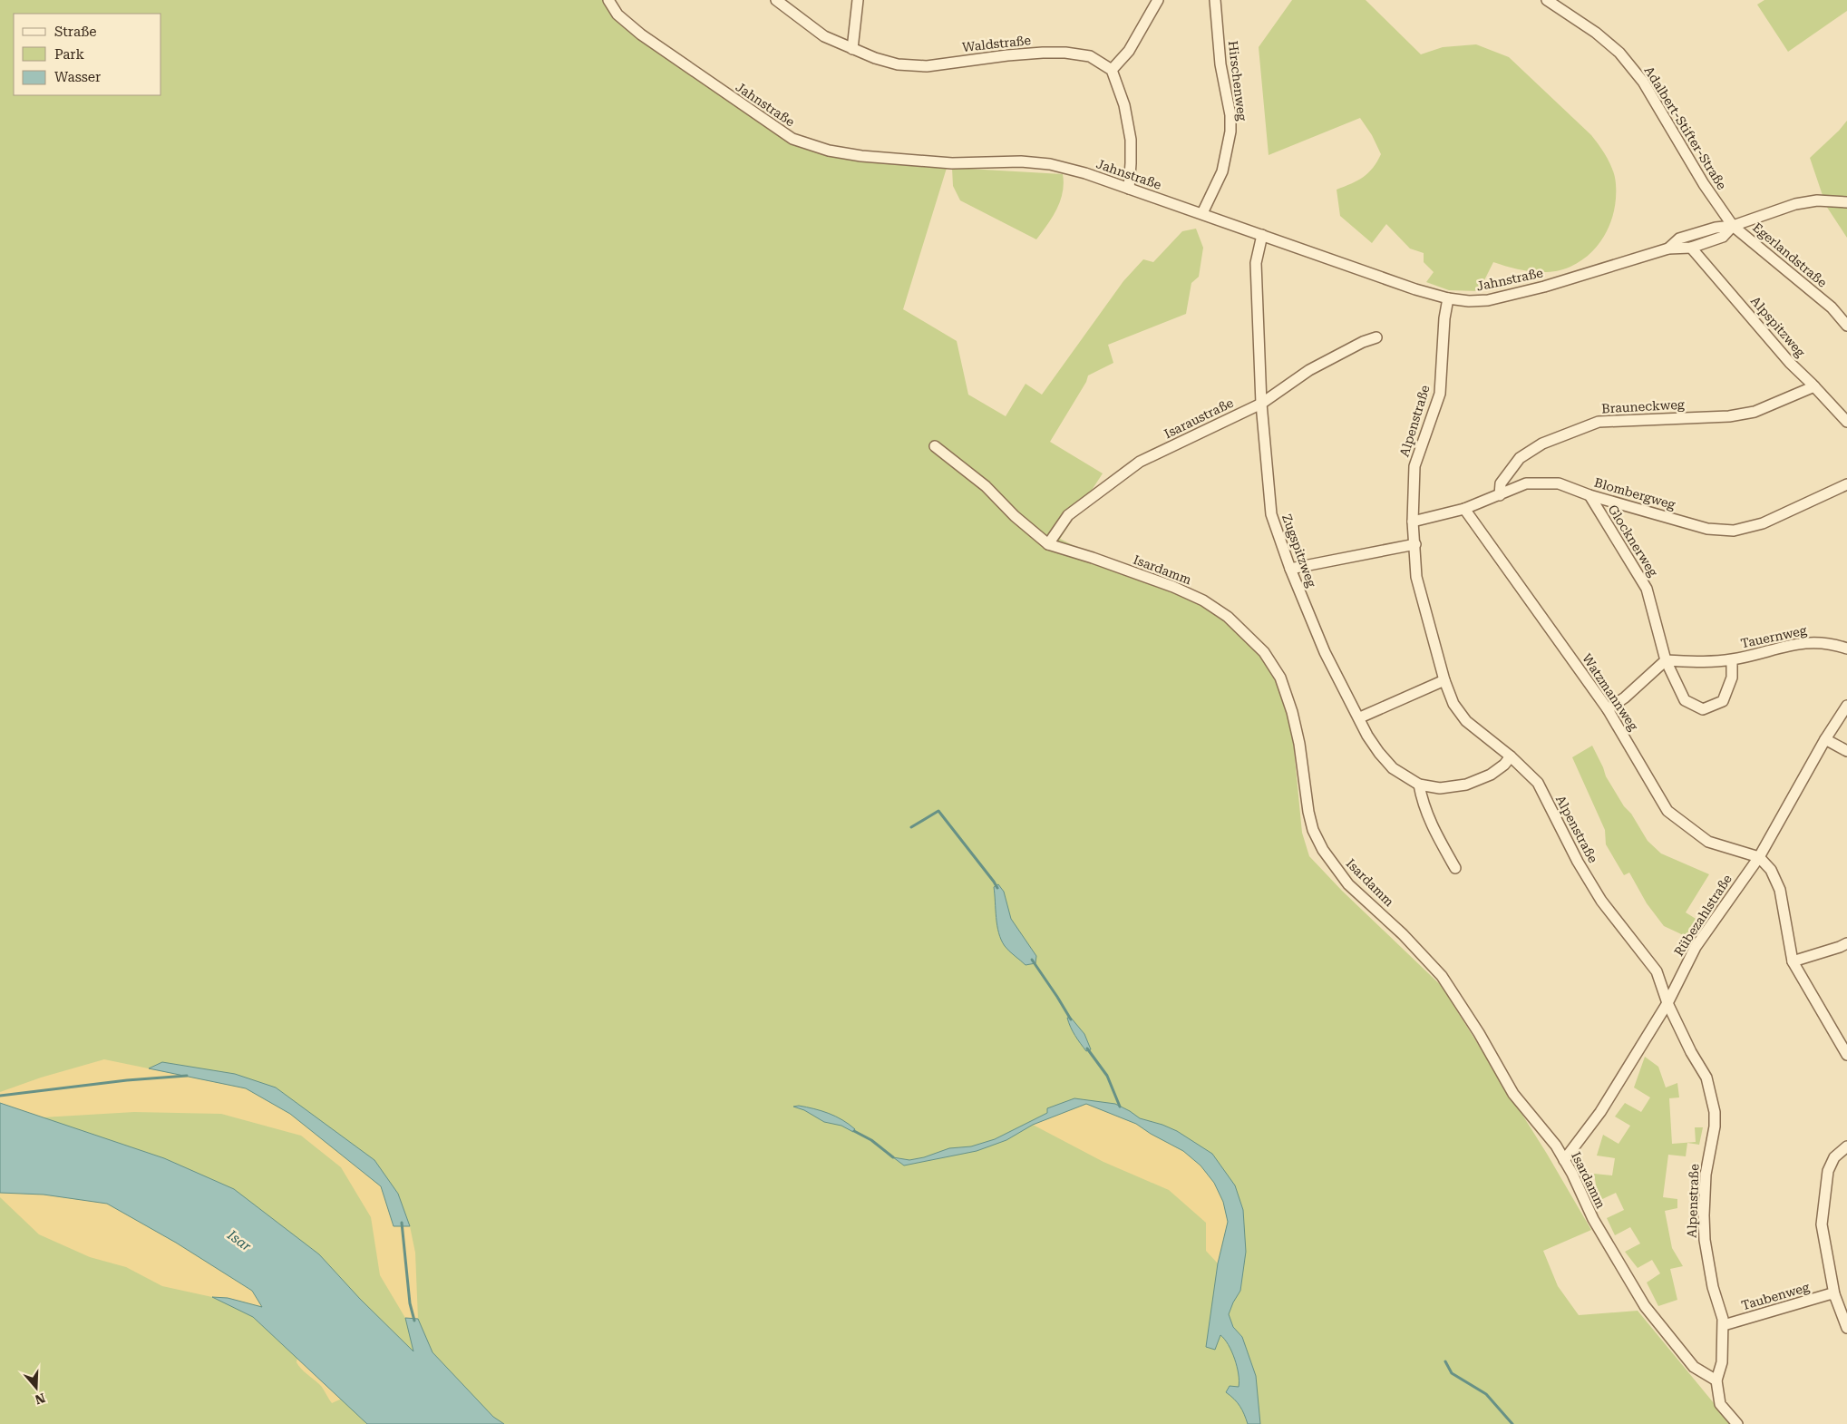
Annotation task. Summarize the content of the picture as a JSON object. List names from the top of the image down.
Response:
{
  "streets": {
    "street": [
      "Waldstraße",
      "Hirschenweg",
      "Jahnstraße",
      "Adalbert-Stifter-Straße",
      "Egerlandstraße",
      "Alpspitzweg",
      "Brauneckweg",
      "Isaraustraße",
      "Alpenstraße",
      "Blombergweg",
      "Glocknerweg",
      "Zugspitzweg",
      "Isardamm",
      "Tauernweg",
      "Watzmannweg",
      "Rübezahlstraße",
      "Taubenweg"
    ]
  },
  "crossings": [
    ["Hirschenweg", "Jahnstraße"],
    ["Jahnstraße", "Adalbert-Stifter-Straße"],
    ["Jahnstraße", "Egerlandstraße"],
    ["Jahnstraße", "Alpspitzweg"],
    ["Jahnstraße", "Alpenstraße"],
    ["Jahnstraße", "Zugspitzweg"],
    ["Adalbert-Stifter-Straße", "Egerlandstraße"],
    ["Alpspitzweg", "Brauneckweg"],
    ["Brauneckweg", "Blombergweg"],
    ["Isaraustraße", "Zugspitzweg"],
    ["Isaraustraße", "Isardamm"],
    ["Alpenstraße", "Blombergweg"],
    ["Alpenstraße", "Zugspitzweg"],
    ["Alpenstraße", "Isardamm"],
    ["Alpenstraße", "Rübezahlstraße"],
    ["Alpenstraße", "Taubenweg"],
    ["Blombergweg", "Glocknerweg"],
    ["Blombergweg", "Watzmannweg"],
    ["Glocknerweg", "Tauernweg"],
    ["Isardamm", "Rübezahlstraße"],
    ["Watzmannweg", "Rübezahlstraße"]
  ],
  "water": ["Isar"],
  "legend": ["Straße", "Park", "Wasser"],
  "north": "bottom"
}
